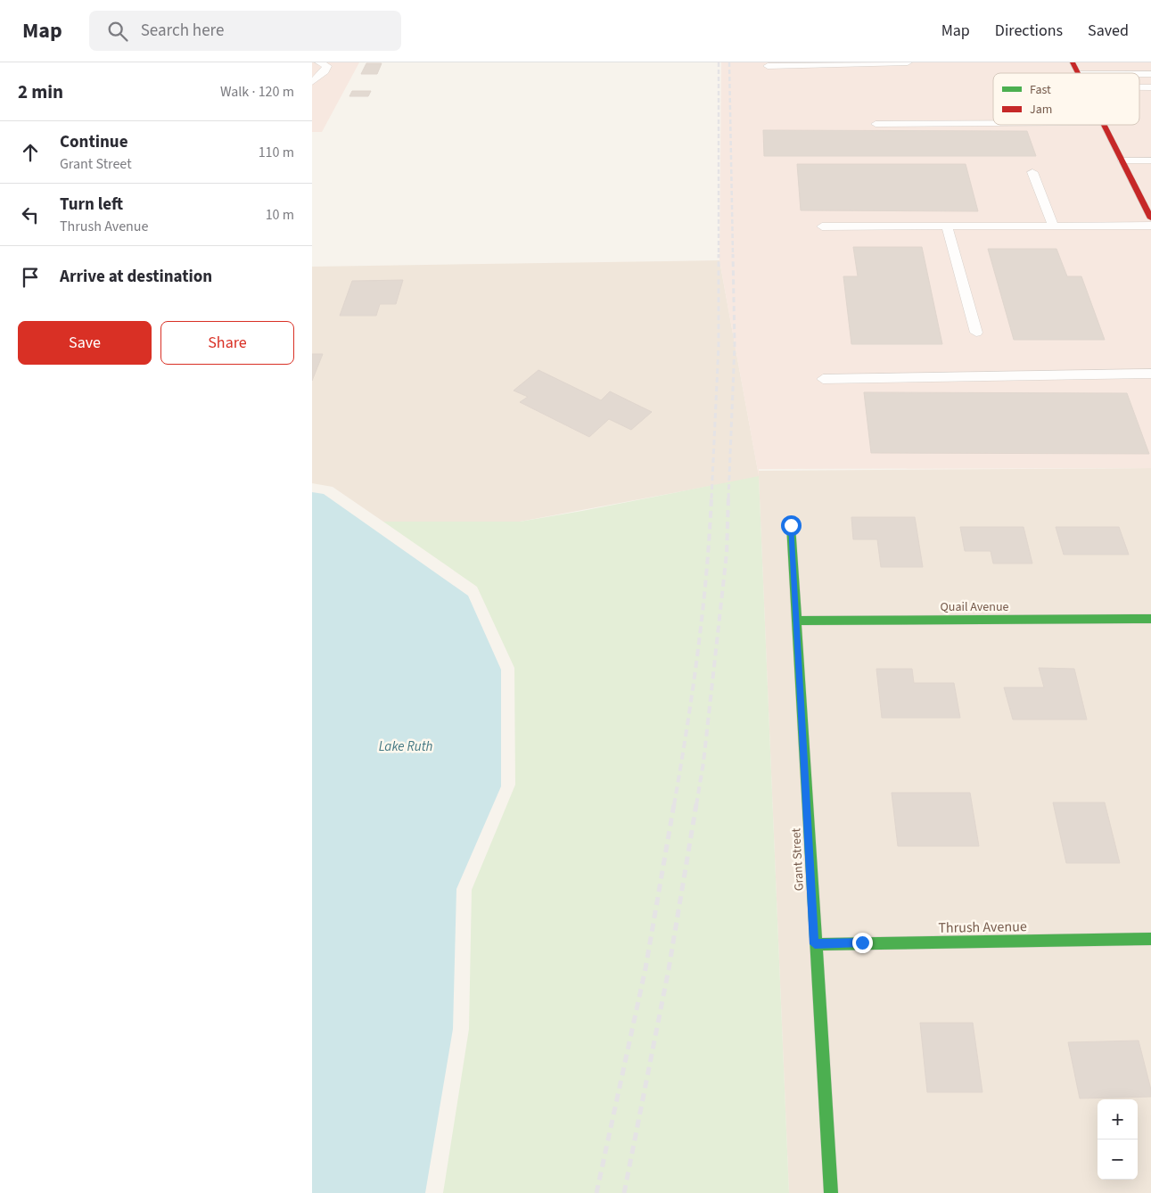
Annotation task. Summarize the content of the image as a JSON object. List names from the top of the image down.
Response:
{
  "streets": {
    "street": ["Quail Avenue", "Grant Street", "Thrush Avenue"]
  },
  "crossings": [
    ["Quail Avenue", "Grant Street"],
    ["Grant Street", "Thrush Avenue"]
  ],
  "water": ["Lake Ruth"],
  "legend": ["Fast", "Jam"],
  "page": {
    "header": "Map",
    "search": "Search here",
    "nav": ["Map", "Directions", "Saved"],
    "heading": ["2 min", "Walk · 120 m"],
    "list": [
      ["Continue", "Grant Street", "110 m"],
      ["Turn left", "Thrush Avenue", "10 m"],
      "Arrive at destination"
    ],
    "buttons": ["Save", "Share"],
    "map_buttons": ["+", "−"]
  }
}
